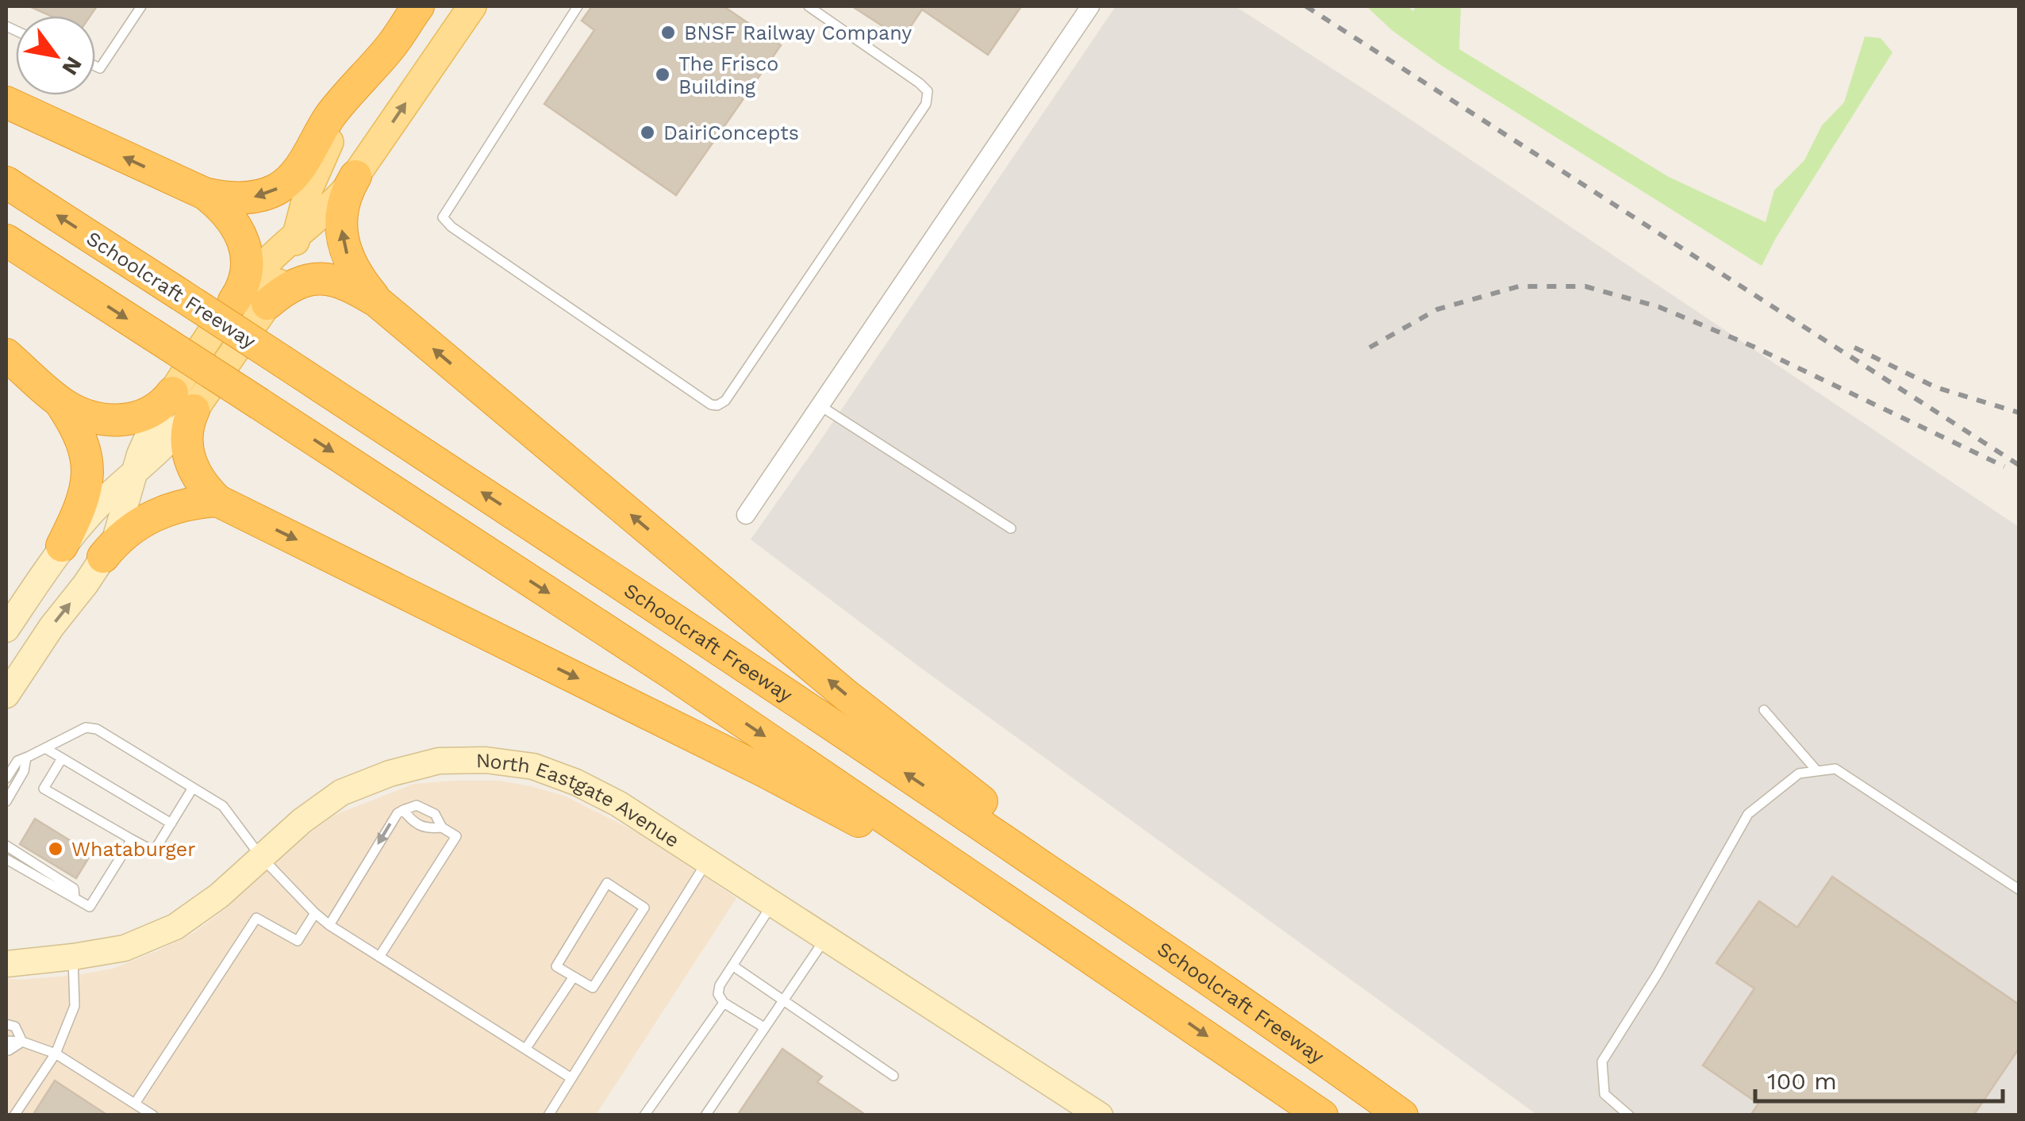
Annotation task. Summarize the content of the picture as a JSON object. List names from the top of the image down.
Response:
{
  "streets": {
    "highway": ["Schoolcraft Freeway"],
    "street": ["North Eastgate Avenue"]
  },
  "places": [
    "BNSF Railway Company",
    "The Frisco Building",
    "DairiConcepts",
    "Whataburger"
  ],
  "scale_bar": "100 m",
  "north": "bottom right"
}
